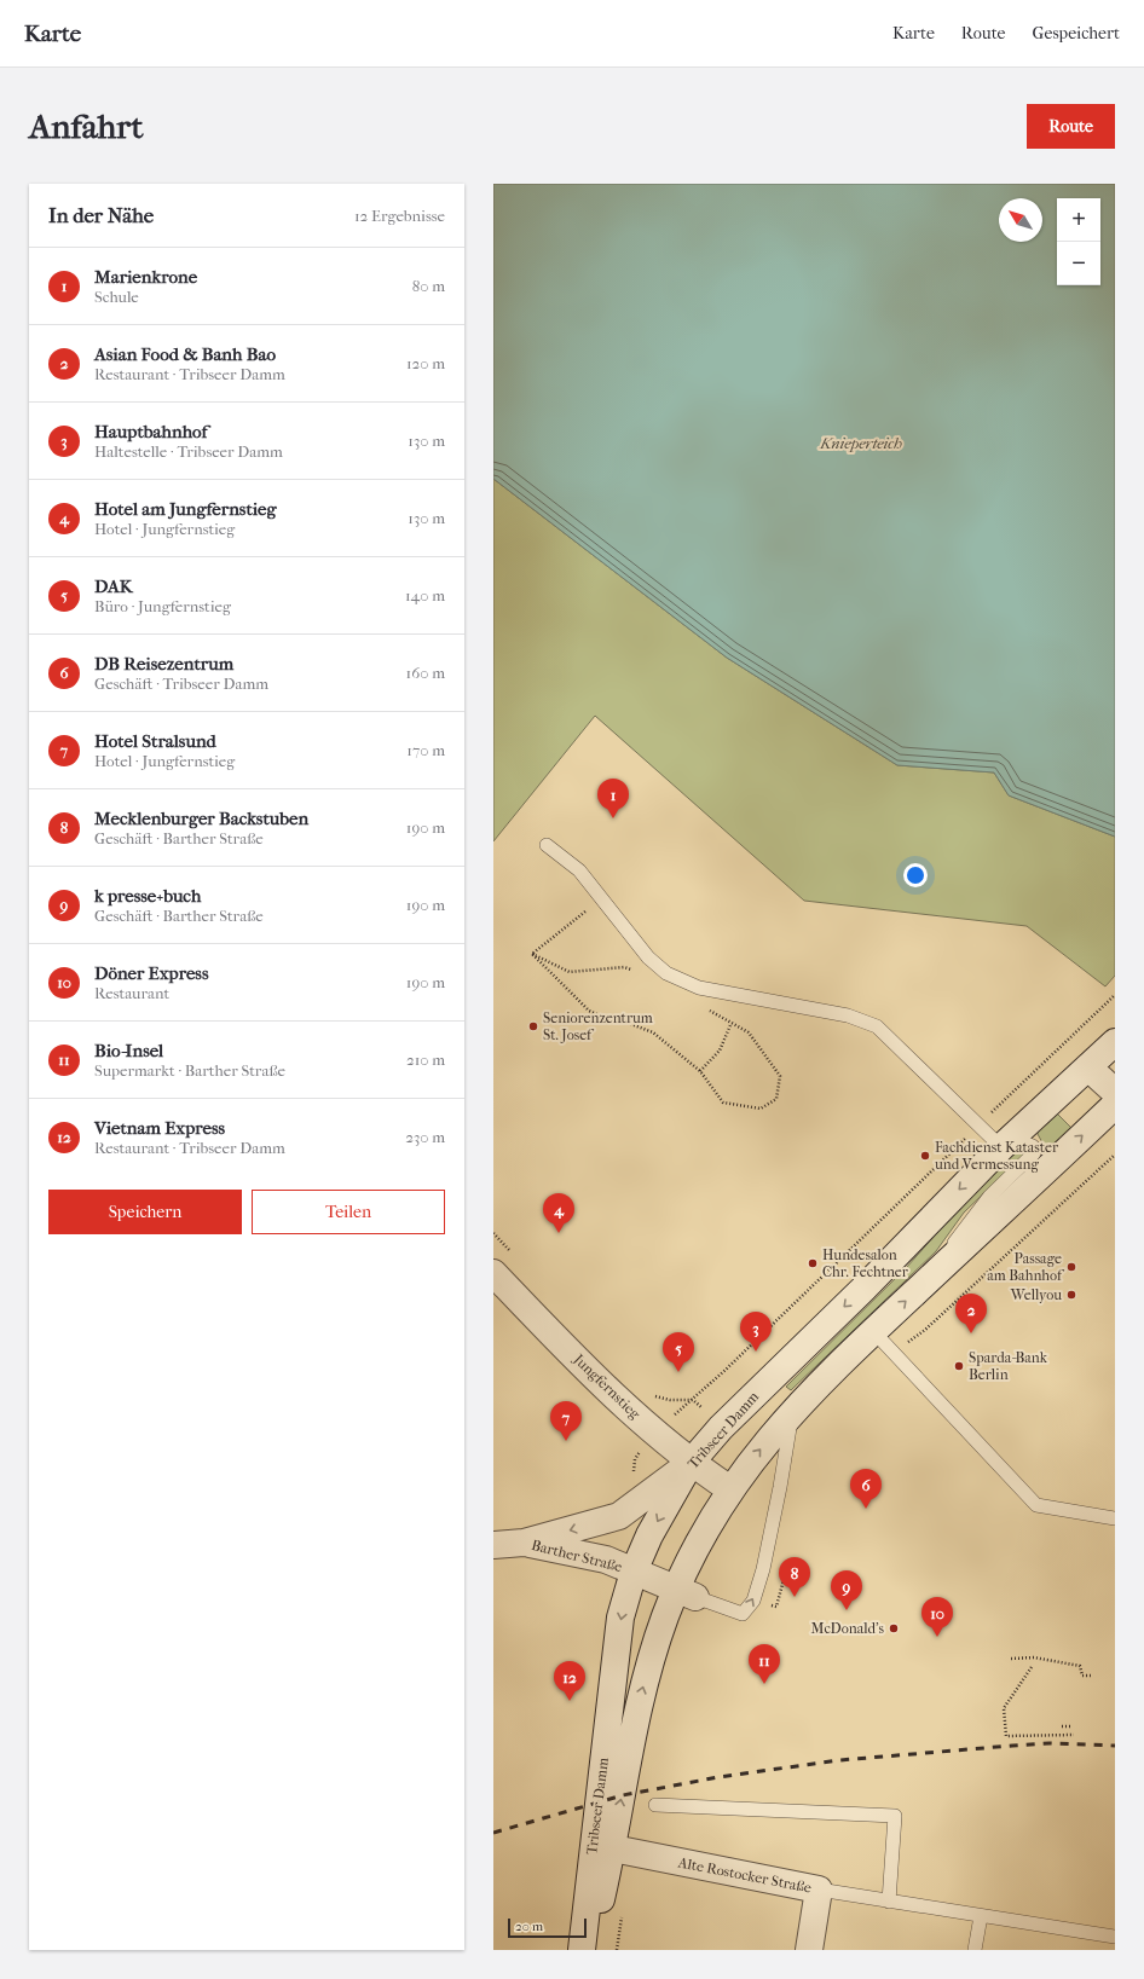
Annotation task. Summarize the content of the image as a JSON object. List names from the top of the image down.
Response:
{
  "streets": {
    "main road": [
      "Jungfernstieg",
      "Tribseer Damm",
      "Barther Straße",
      "Alte Rostocker Straße"
    ]
  },
  "crossings": [
    ["Jungfernstieg", "Tribseer Damm"],
    ["Jungfernstieg", "Barther Straße"],
    ["Tribseer Damm", "Barther Straße"],
    ["Tribseer Damm", "Alte Rostocker Straße"]
  ],
  "one_way": ["Barther Straße"],
  "water": ["Knieperteich"],
  "places": [
    "Seniorenzentrum St. Josef",
    "Fachdienst Kataster und Vermessung",
    "Hundesalon Chr. Fechtner",
    "Passage am Bahnhof",
    "Wellyou",
    "Sparda-Bank Berlin",
    "McDonald's"
  ],
  "scale_bar": "20 m",
  "north": "top left",
  "page": {
    "header": "Karte",
    "nav": ["Karte", "Route", "Gespeichert"],
    "buttons": [
      "Route",
      ["Speichern", "Teilen"]
    ],
    "title": "Anfahrt",
    "heading": ["In der Nähe", "12 Ergebnisse"],
    "map_buttons": ["+", "−"],
    "list": [
      {
        "mark": "1",
        "name": "Marienkrone",
        "note": "Schule",
        "value": "80 m"
      },
      {
        "mark": "2",
        "name": "Asian Food & Banh Bao",
        "note": "Restaurant · Tribseer Damm",
        "value": "120 m"
      },
      {
        "mark": "3",
        "name": "Hauptbahnhof",
        "note": "Haltestelle · Tribseer Damm",
        "value": "130 m"
      },
      {
        "mark": "4",
        "name": "Hotel am Jungfernstieg",
        "note": "Hotel · Jungfernstieg",
        "value": "130 m"
      },
      {
        "mark": "5",
        "name": "DAK",
        "note": "Büro · Jungfernstieg",
        "value": "140 m"
      },
      {
        "mark": "6",
        "name": "DB Reisezentrum",
        "note": "Geschäft · Tribseer Damm",
        "value": "160 m"
      },
      {
        "mark": "7",
        "name": "Hotel Stralsund",
        "note": "Hotel · Jungfernstieg",
        "value": "170 m"
      },
      {
        "mark": "8",
        "name": "Mecklenburger Backstuben",
        "note": "Geschäft · Barther Straße",
        "value": "190 m"
      },
      {
        "mark": "9",
        "name": "k presse+buch",
        "note": "Geschäft · Barther Straße",
        "value": "190 m"
      },
      {
        "mark": "10",
        "name": "Döner Express",
        "note": "Restaurant",
        "value": "190 m"
      },
      {
        "mark": "11",
        "name": "Bio-Insel",
        "note": "Supermarkt · Barther Straße",
        "value": "210 m"
      },
      {
        "mark": "12",
        "name": "Vietnam Express",
        "note": "Restaurant · Tribseer Damm",
        "value": "230 m"
      }
    ],
    "pins": [
      "1",
      "4",
      "2",
      "3",
      "5",
      "7",
      "6",
      "8",
      "9",
      "10",
      "11",
      "12"
    ],
    "scale": "20 m"
  }
}
